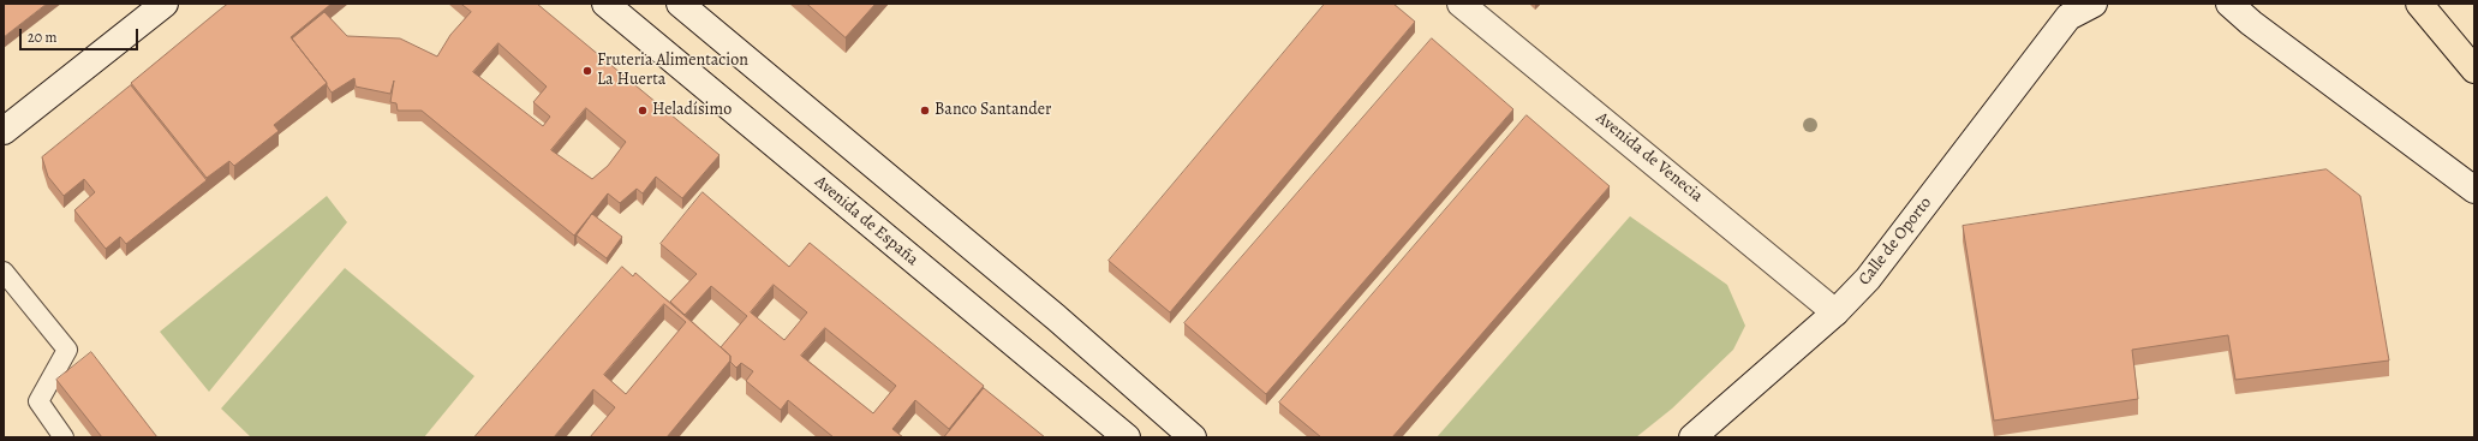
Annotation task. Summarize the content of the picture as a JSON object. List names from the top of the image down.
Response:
{
  "streets": {
    "street": ["Avenida de Venecia", "Avenida de España", "Calle de Oporto"]
  },
  "crossings": [
    ["Avenida de Venecia", "Calle de Oporto"]
  ],
  "places": ["Fruteria Alimentacion La Huerta", "Heladísimo", "Banco Santander"],
  "scale_bar": "20 m"
}
